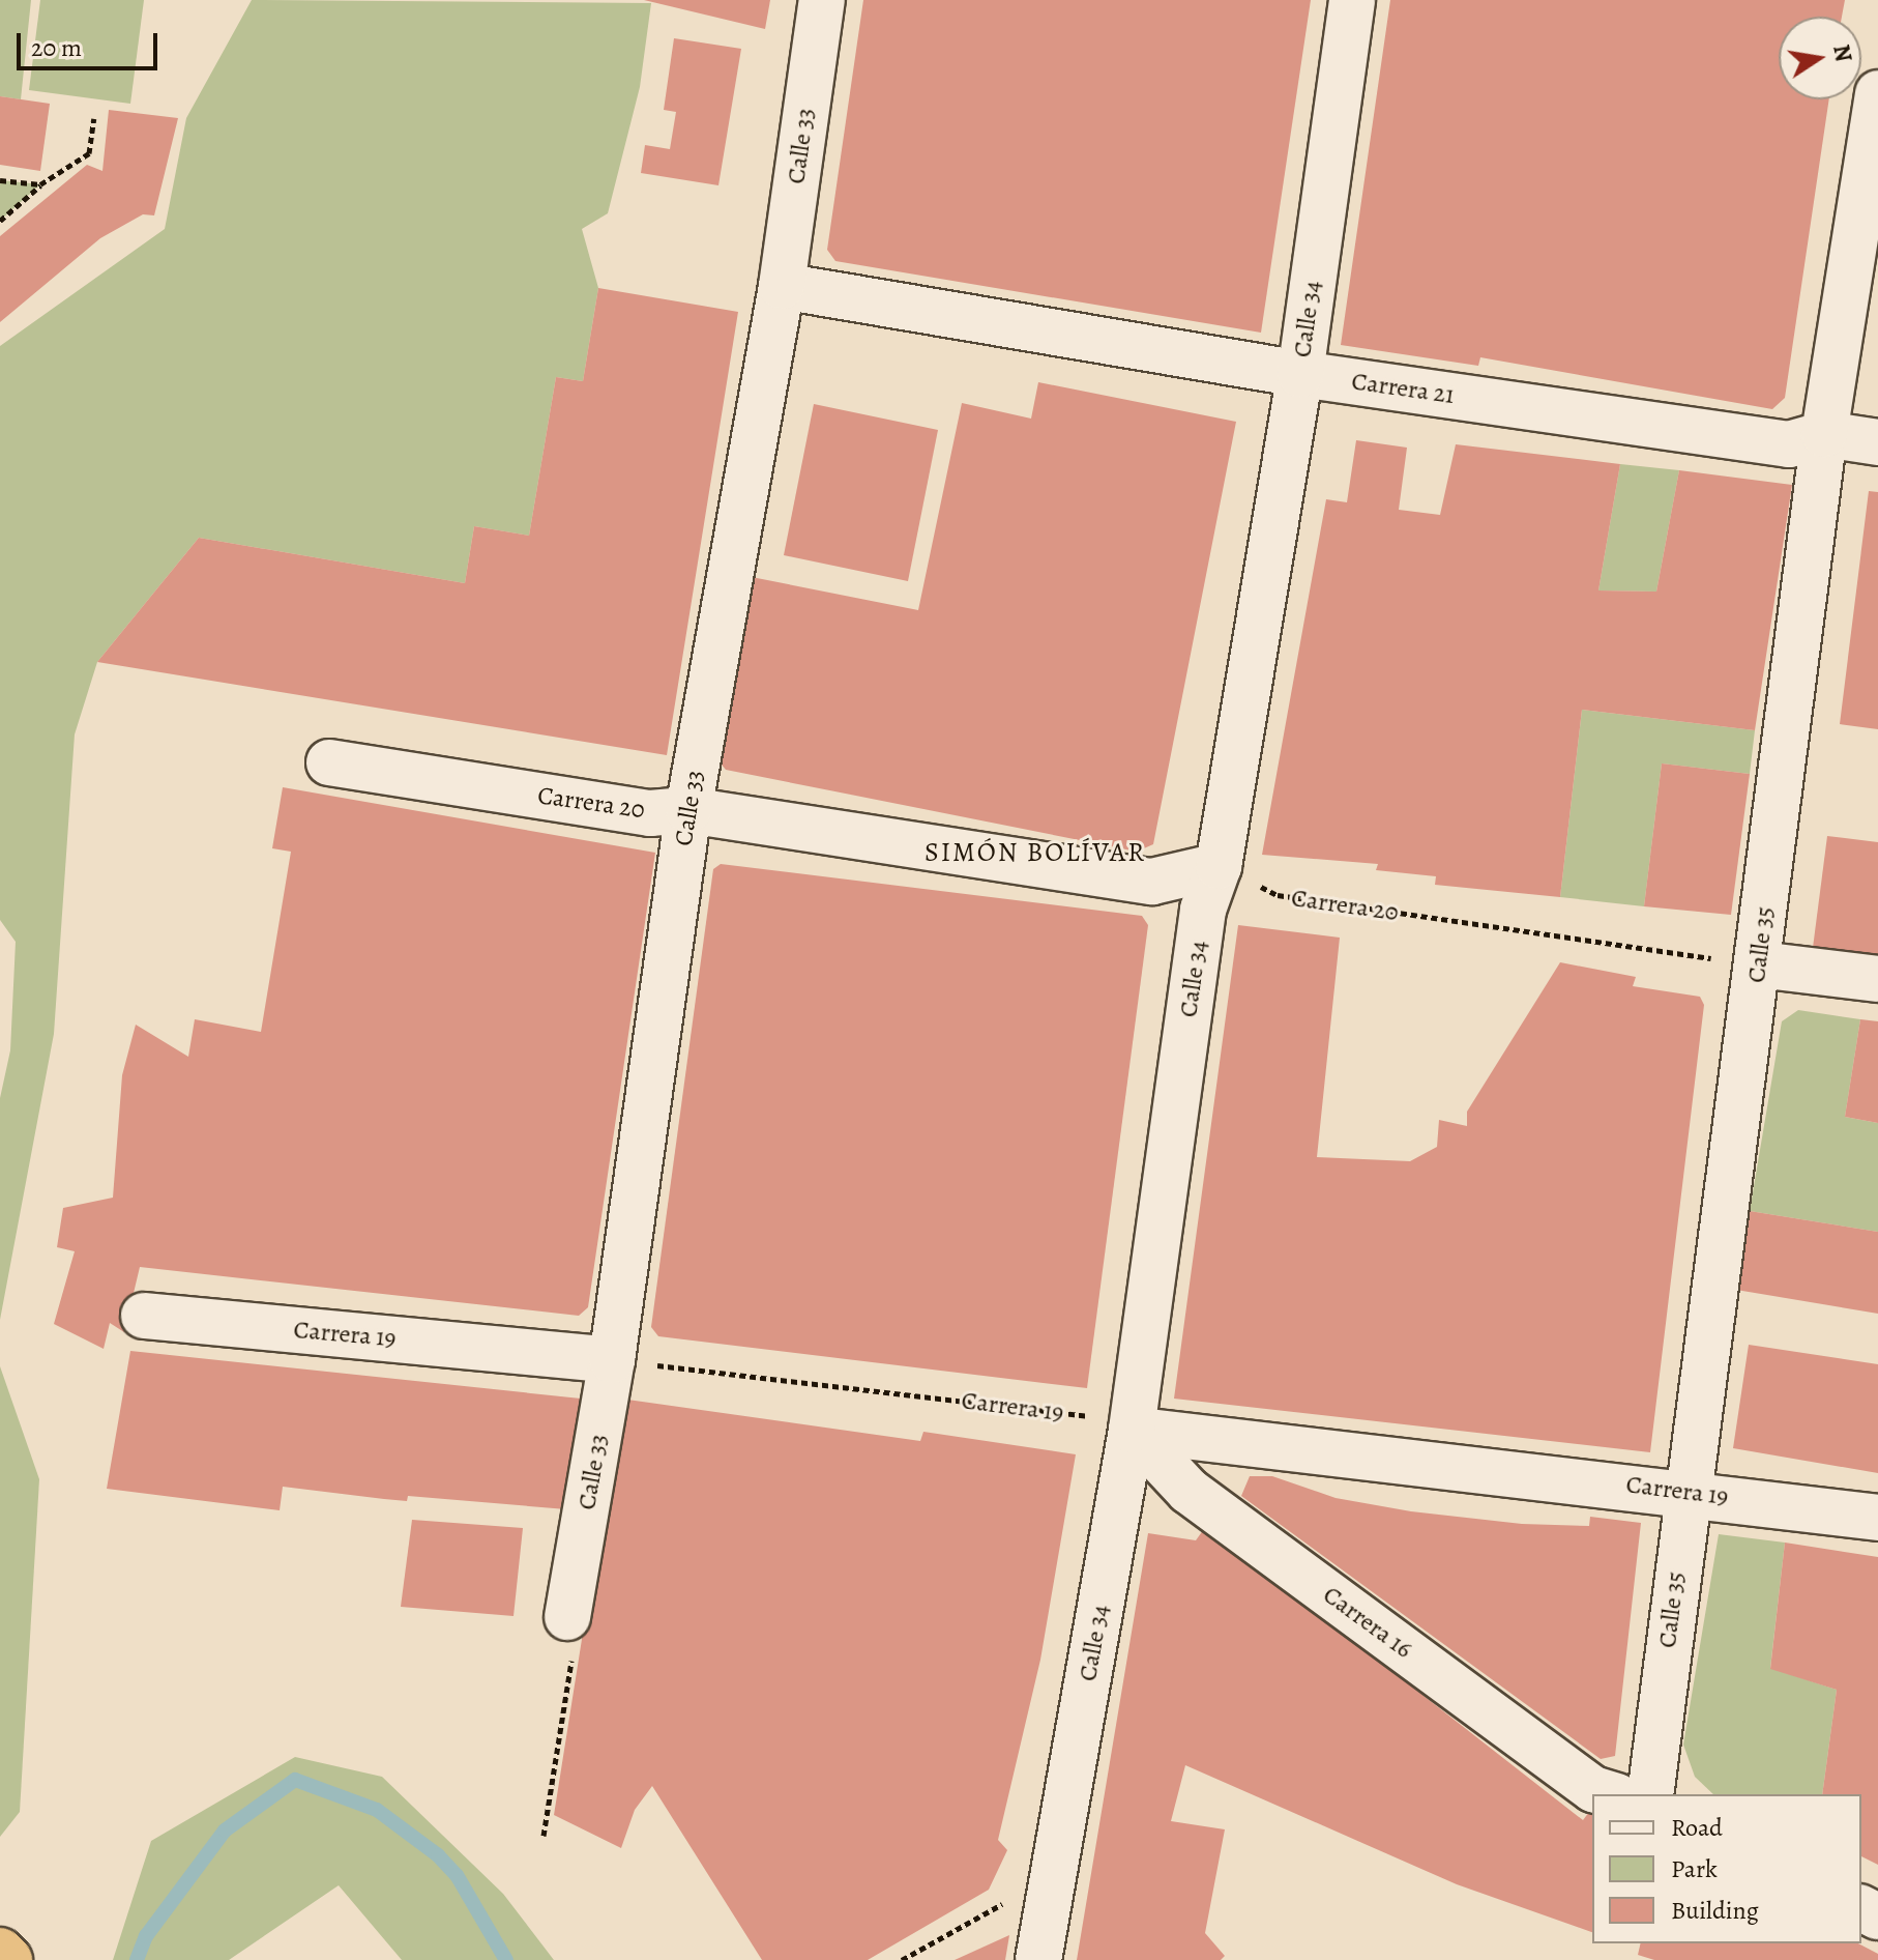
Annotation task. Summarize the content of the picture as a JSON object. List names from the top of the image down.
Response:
{
  "streets": {
    "street": [
      "Calle 33",
      "Calle 34",
      "Carrera 21",
      "Carrera 20",
      "Calle 35",
      "Carrera 19",
      "Carrera 16"
    ]
  },
  "crossings": [
    ["Calle 33", "Carrera 21"],
    ["Calle 33", "Carrera 20"],
    ["Calle 33", "Carrera 19"],
    ["Calle 34", "Carrera 21"],
    ["Calle 34", "Carrera 20"],
    ["Calle 34", "Carrera 19"],
    ["Calle 34", "Carrera 16"],
    ["Carrera 21", "Calle 35"],
    ["Carrera 20", "Calle 35"],
    ["Calle 35", "Carrera 19"],
    ["Carrera 19", "Carrera 16"]
  ],
  "districts": ["SIMÓN BOLÍVAR"],
  "legend": ["Road", "Park", "Building"],
  "scale_bar": "20 m",
  "north": "right"
}
